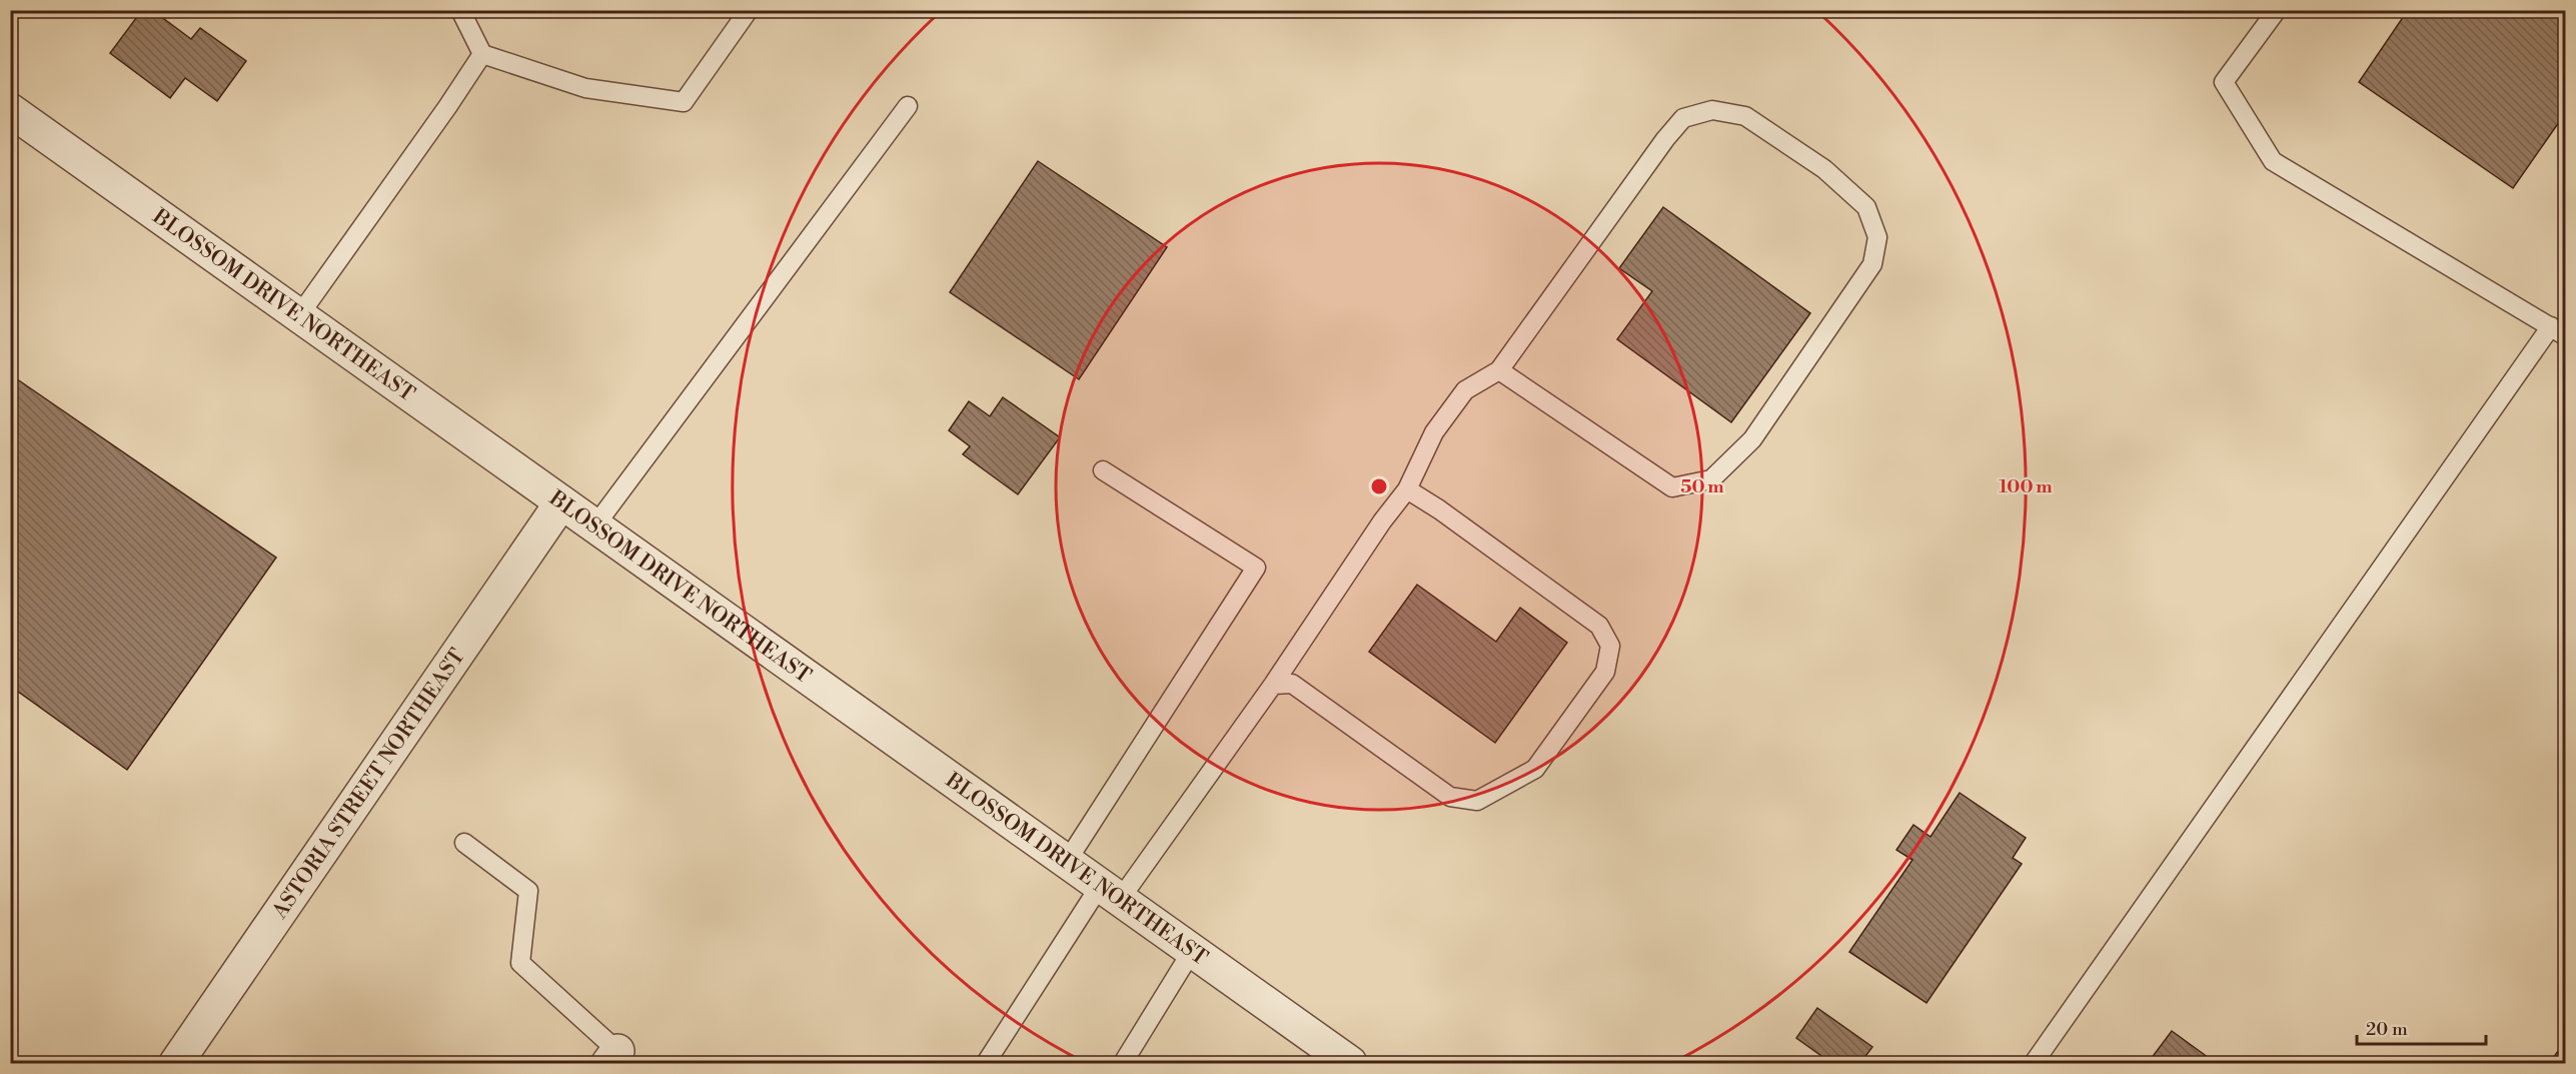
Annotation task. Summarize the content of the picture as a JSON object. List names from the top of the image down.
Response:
{
  "streets": {
    "street": ["BLOSSOM DRIVE NORTHEAST", "ASTORIA STREET NORTHEAST"]
  },
  "crossings": [
    ["BLOSSOM DRIVE NORTHEAST", "ASTORIA STREET NORTHEAST"]
  ],
  "scale_bar": "20 m",
  "rings": ["50 m", "100 m"]
}
